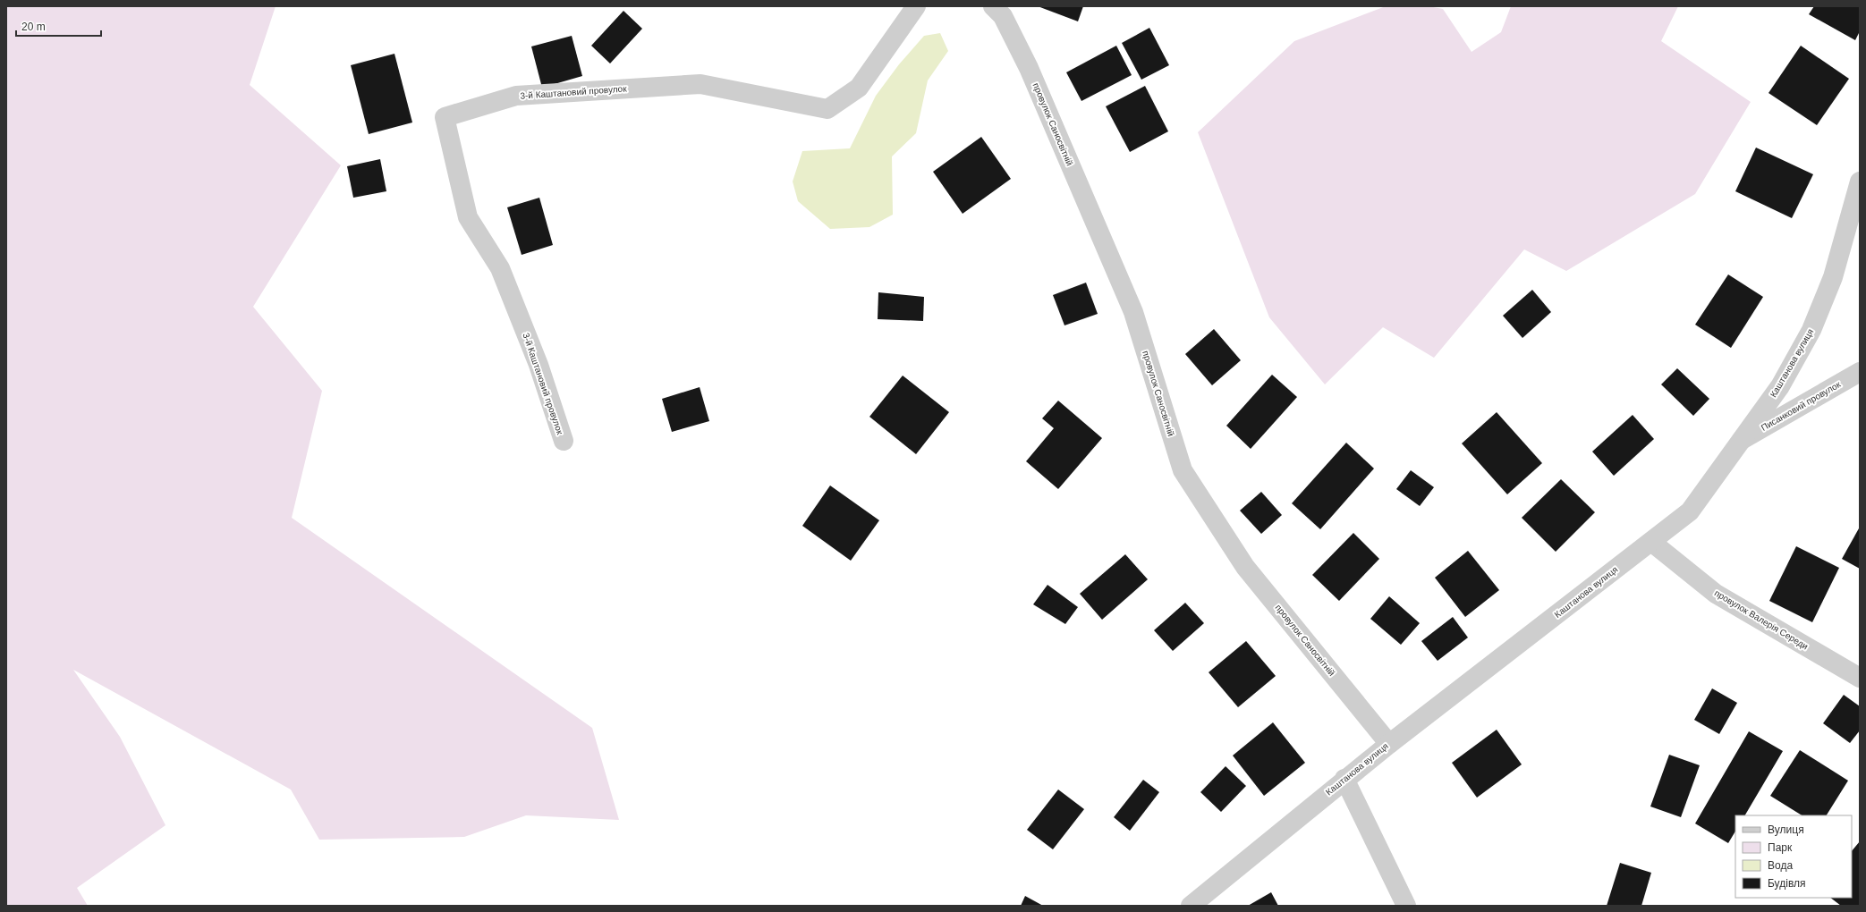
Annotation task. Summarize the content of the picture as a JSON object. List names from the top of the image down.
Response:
{
  "streets": {
    "street": [
      "3-й Каштановий провулок",
      "провулок Саносвітній",
      "Каштанова вулиця",
      "Писанковий провулок",
      "провулок Валерія Середи"
    ]
  },
  "crossings": [
    ["провулок Саносвітній", "Каштанова вулиця"],
    ["Каштанова вулиця", "Писанковий провулок"],
    ["Каштанова вулиця", "провулок Валерія Середи"]
  ],
  "legend": [
    "Вулиця",
    "Парк",
    "Вода",
    "Будівля"
  ],
  "scale_bar": "20 m"
}
